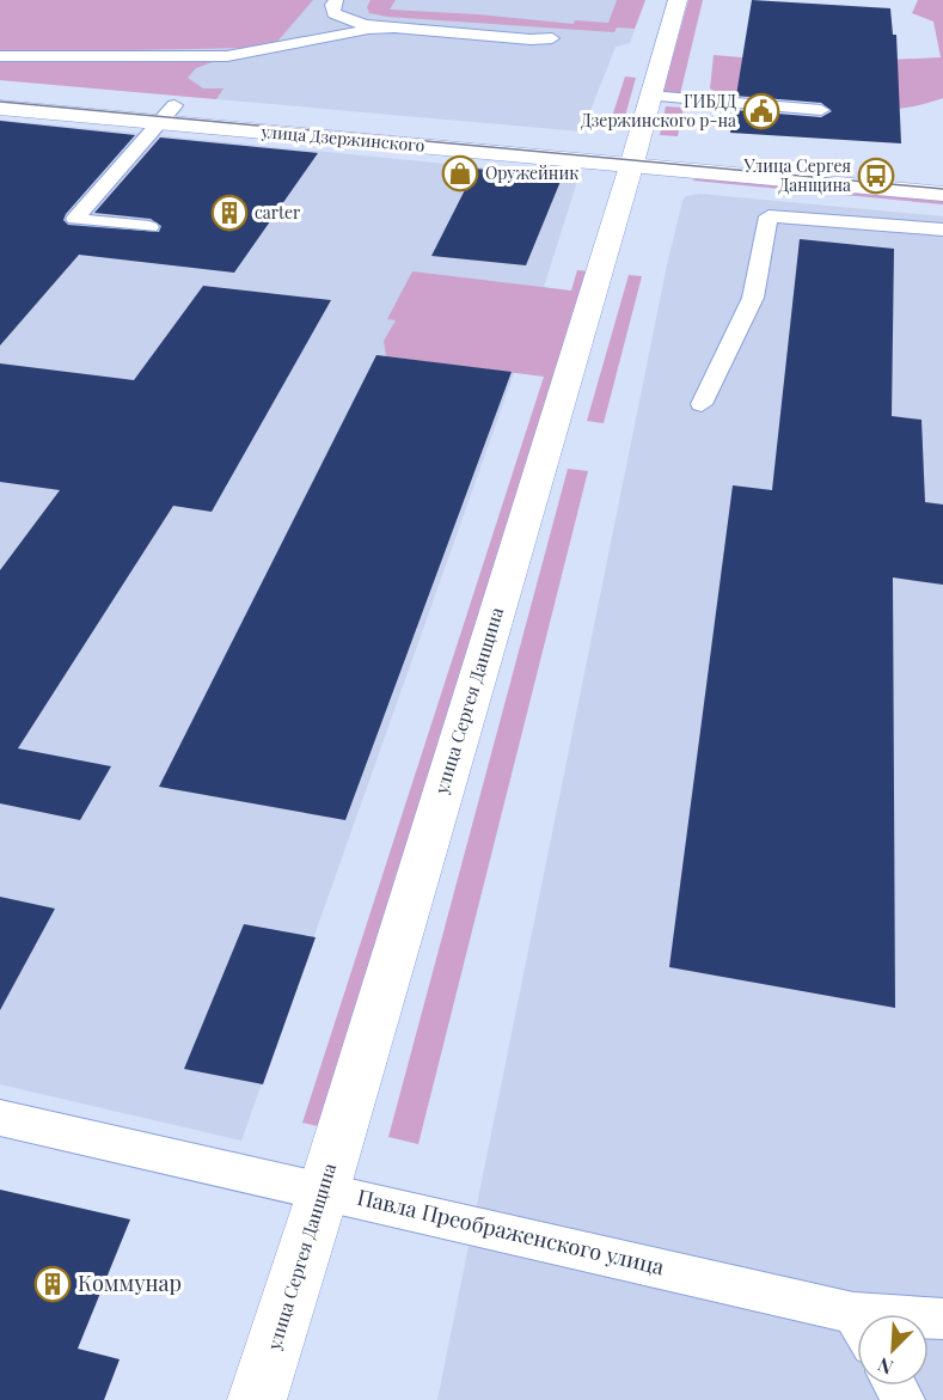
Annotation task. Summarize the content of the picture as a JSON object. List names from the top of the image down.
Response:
{
  "streets": {
    "street": ["улица Дзержинского", "улица Сергея Данщина"],
    "lane": ["Павла Преображенского улица"]
  },
  "crossings": [
    ["улица Дзержинского", "улица Сергея Данщина"],
    ["улица Сергея Данщина", "Павла Преображенского улица"]
  ],
  "places": {
    "public building": ["ГИБДД Дзержинского р-на"],
    "shop": ["Оружейник"],
    "bus stop": ["Улица Сергея Данщина"],
    "building": ["carter", "Коммунар"]
  },
  "north": "bottom left"
}
